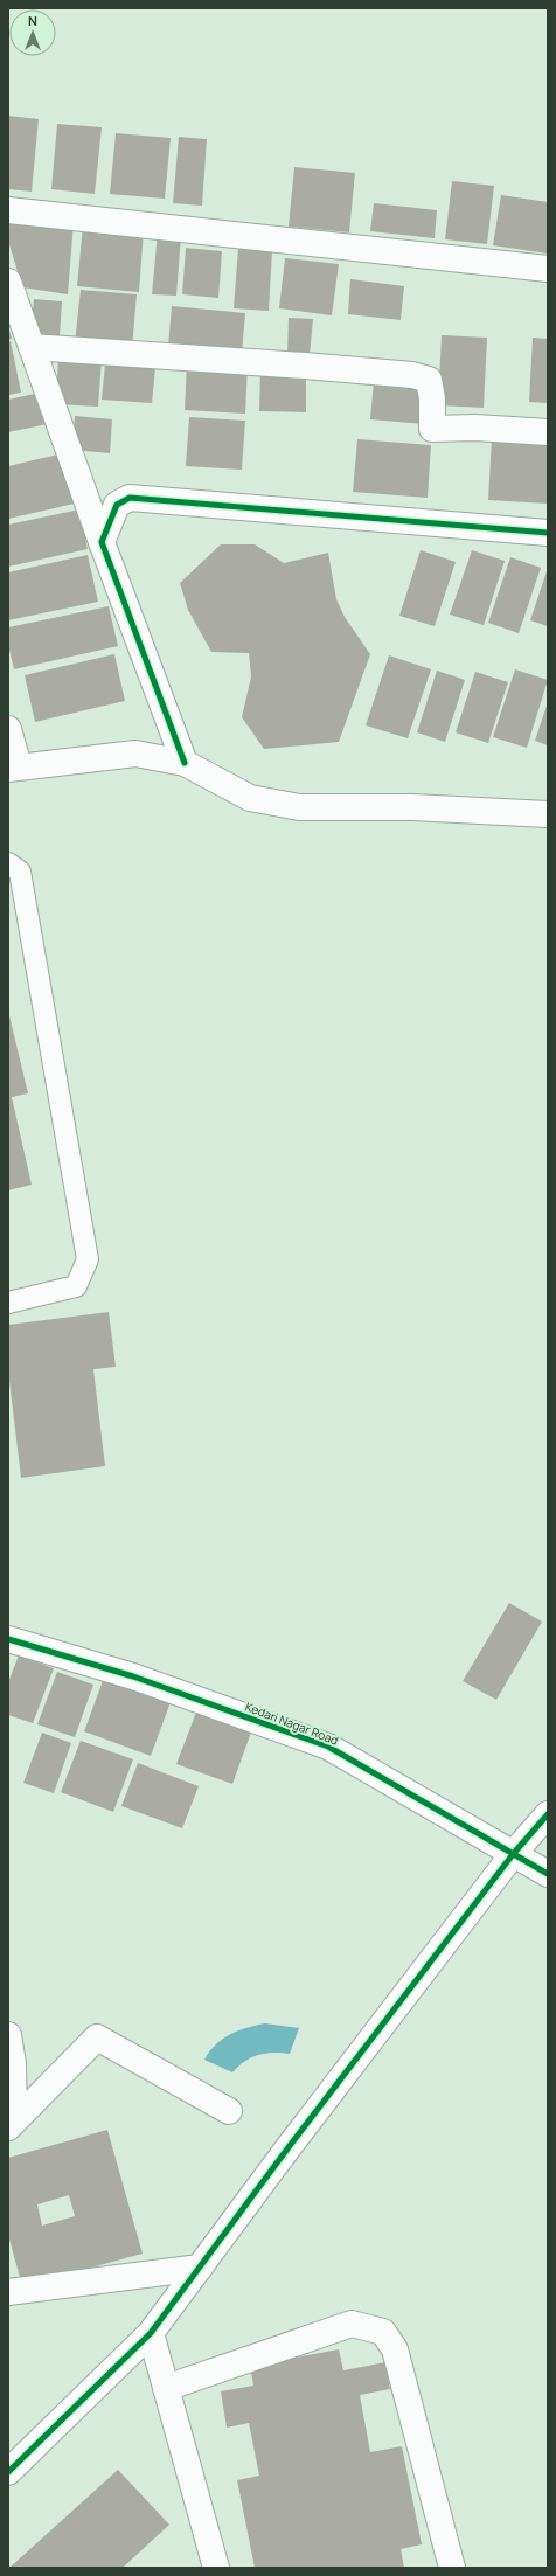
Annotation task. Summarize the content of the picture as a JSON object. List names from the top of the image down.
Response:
{
  "streets": {
    "street": ["Kedari Nagar Road"]
  },
  "north": "top"
}
